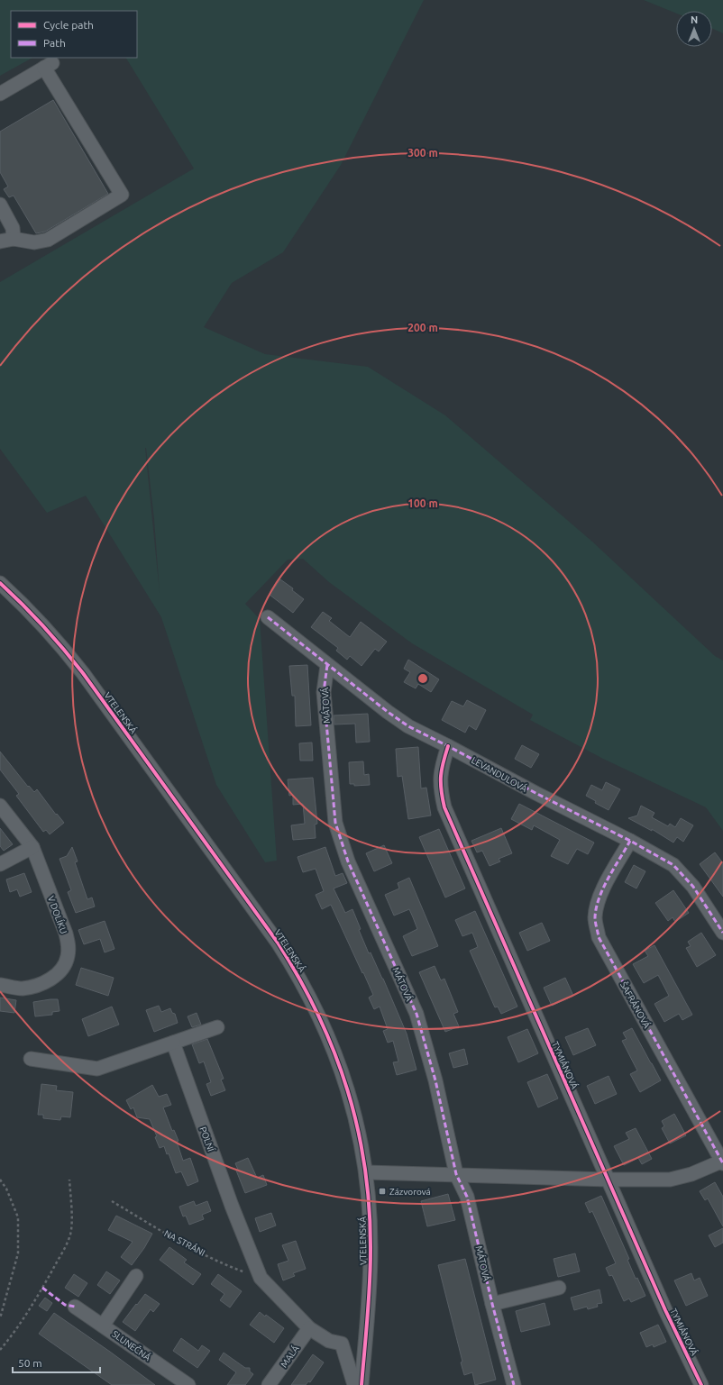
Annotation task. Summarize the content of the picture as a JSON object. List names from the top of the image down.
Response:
{
  "streets": {
    "street": [
      "MÁTOVÁ",
      "VTELENSKÁ",
      "LEVANDULOVÁ",
      "V DOLÍKU",
      "ŠAFRÁNOVÁ",
      "TYMIÁNOVÁ",
      "POLNÍ",
      "SLUNEČNÁ",
      "MALÁ"
    ],
    "path": ["NA STRÁNI"]
  },
  "crossings": [
    ["MÁTOVÁ", "LEVANDULOVÁ"],
    ["LEVANDULOVÁ", "ŠAFRÁNOVÁ"],
    ["LEVANDULOVÁ", "TYMIÁNOVÁ"],
    ["POLNÍ", "NA STRÁNI"]
  ],
  "places": {
    "transit": ["Zázvorová"]
  },
  "legend": ["Cycle path", "Path"],
  "scale_bar": "50 m",
  "north": "top",
  "rings": ["300 m", "200 m", "100 m"]
}
